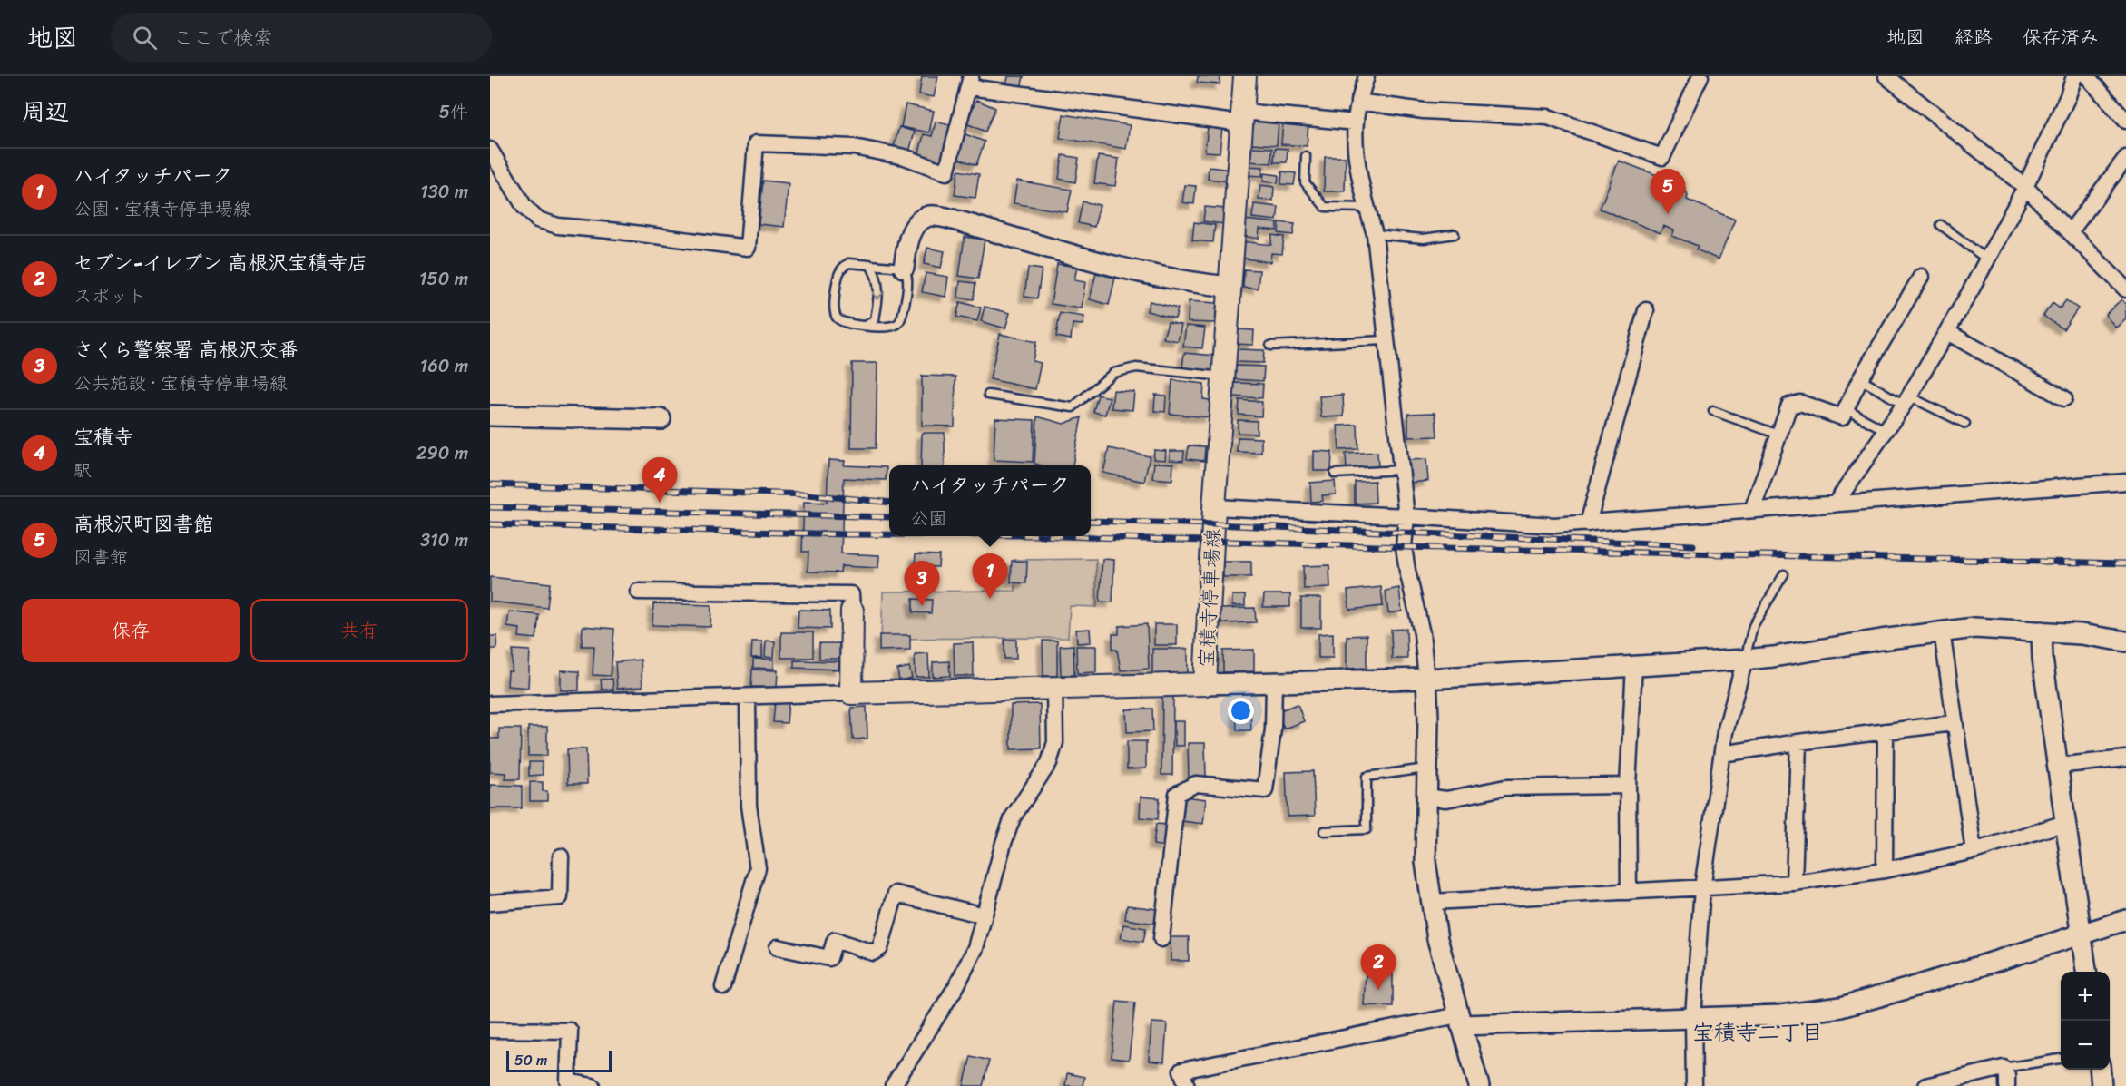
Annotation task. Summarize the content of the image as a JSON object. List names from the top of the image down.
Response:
{
  "streets": {
    "main road": ["宝積寺停車場線"]
  },
  "districts": ["宝積寺二丁目"],
  "scale_bar": "50 m",
  "page": {
    "header": "地図",
    "search": "ここで検索",
    "nav": ["地図", "経路", "保存済み"],
    "heading": ["周辺", "5件"],
    "list": [
      {
        "mark": "1",
        "name": "ハイタッチパーク",
        "note": "公園 · 宝積寺停車場線",
        "value": "130 m"
      },
      {
        "mark": "2",
        "name": "セブン-イレブン 高根沢宝積寺店",
        "note": "スポット",
        "value": "150 m"
      },
      {
        "mark": "3",
        "name": "さくら警察署 高根沢交番",
        "note": "公共施設 · 宝積寺停車場線",
        "value": "160 m"
      },
      {
        "mark": "4",
        "name": "宝積寺",
        "note": "駅",
        "value": "290 m"
      },
      {
        "mark": "5",
        "name": "高根沢町図書館",
        "note": "図書館",
        "value": "310 m"
      }
    ],
    "pins": [
      "5",
      "4",
      "1",
      "3",
      "2"
    ],
    "popup": ["ハイタッチパーク", "公園"],
    "buttons": ["保存", "共有"],
    "map_buttons": ["+", "−"],
    "scale": "50 m"
  }
}
